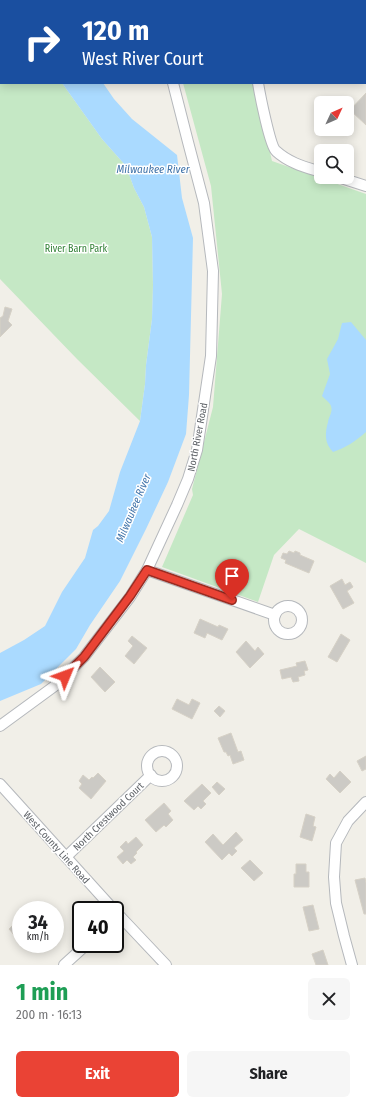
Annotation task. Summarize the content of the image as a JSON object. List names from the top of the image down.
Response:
{
  "streets": {
    "street": ["North River Road", "North Crestwood Court", "West County Line Road"]
  },
  "crossings": [
    ["North Crestwood Court", "West County Line Road"]
  ],
  "water": ["Milwaukee River"],
  "parks": ["River Barn Park"],
  "north": "top right",
  "page": {
    "turn": ["120 m", "West River Court"],
    "speed": "34 km/h",
    "limit": "40",
    "heading": ["1 min", "200 m · 16:13"],
    "buttons": ["Exit", "Share"]
  }
}
